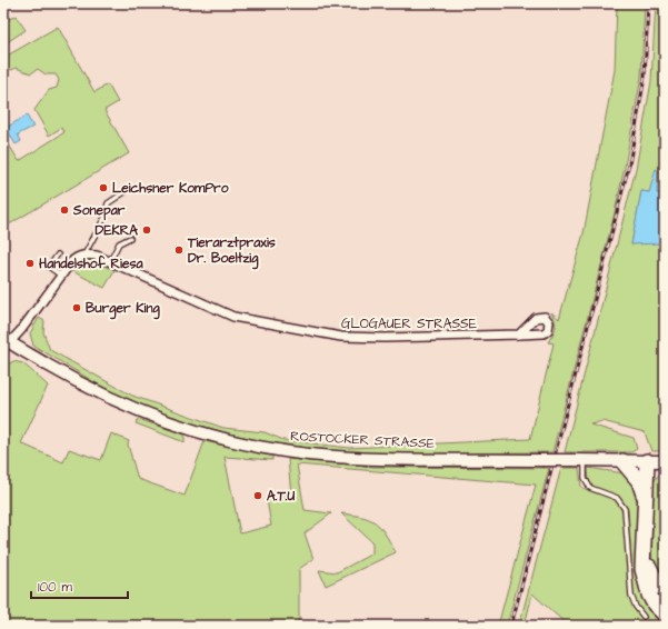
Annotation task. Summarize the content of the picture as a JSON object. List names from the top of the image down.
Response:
{
  "streets": {
    "street": ["GLOGAUER STRASSE", "ROSTOCKER STRASSE"]
  },
  "places": [
    "Leichsner KomPro",
    "Sonepar",
    "DEKRA",
    "Tierarztpraxis Dr. Boeltzig",
    "Handelshof Riesa",
    "Burger King",
    "A.T.U"
  ],
  "scale_bar": "100 m"
}
